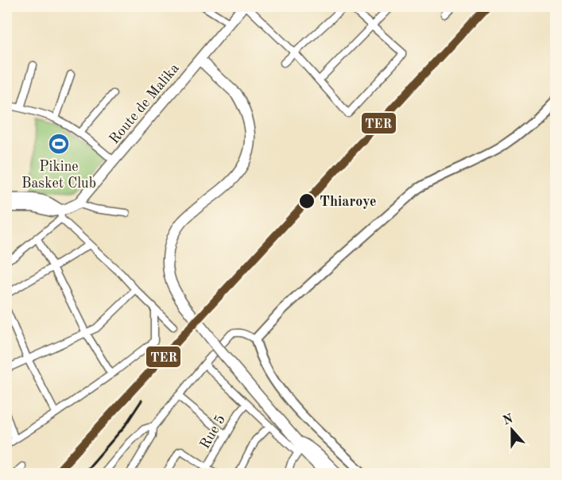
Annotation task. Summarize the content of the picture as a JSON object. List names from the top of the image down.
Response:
{
  "streets": {
    "main road": ["Route de Malika"],
    "street": ["Rue 5"]
  },
  "places": {
    "sports": ["Pikine Basket Club"],
    "other": ["Thiaroye"]
  },
  "lines": ["transit line TER"],
  "north": "top"
}
